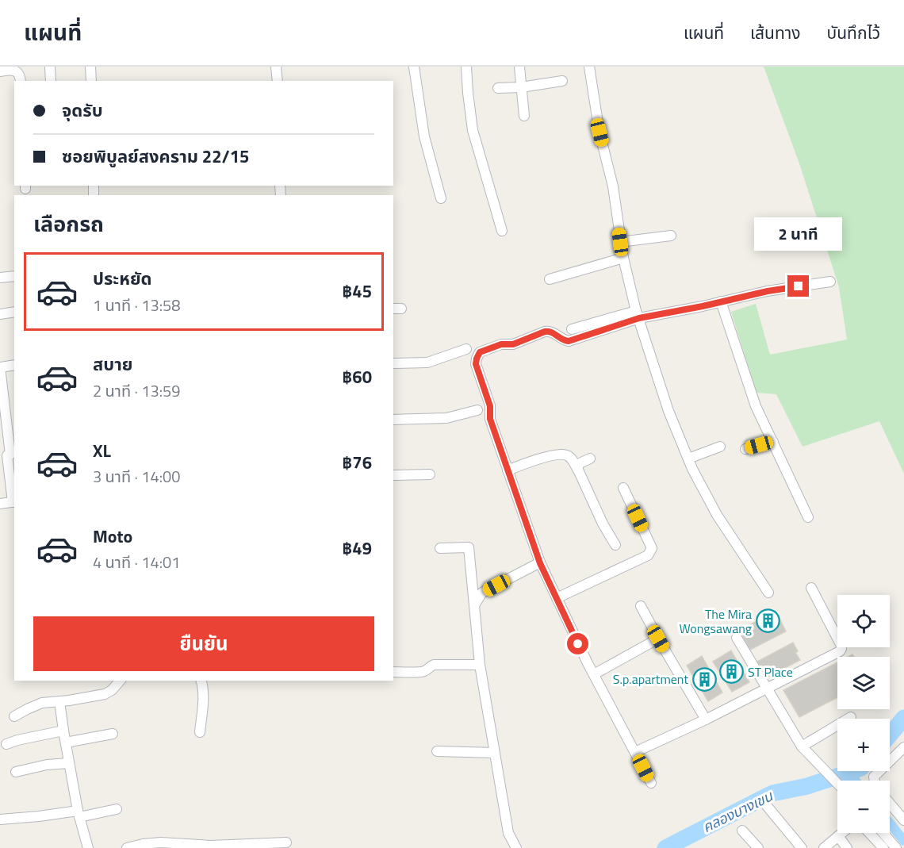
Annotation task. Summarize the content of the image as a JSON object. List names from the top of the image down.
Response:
{
  "water": ["คลองบางเขน"],
  "places": {
    "building": ["The Mira Wongsawang", "ST Place", "S.p.apartment"]
  },
  "page": {
    "header": "แผนที่",
    "nav": ["แผนที่", "เส้นทาง", "บันทึกไว้"],
    "banner": ["จุดรับ", "ซอยพิบูลย์สงคราม 22/15"],
    "heading": "เลือกรถ",
    "bubble": "2 นาที",
    "list": [
      {
        "name": "ประหยัด",
        "note": "1 นาที · 13:58",
        "value": "฿45"
      },
      {
        "name": "สบาย",
        "note": "2 นาที · 13:59",
        "value": "฿60"
      },
      {
        "name": "XL",
        "note": "3 นาที · 14:00",
        "value": "฿76"
      },
      {
        "name": "Moto",
        "note": "4 นาที · 14:01",
        "value": "฿49"
      }
    ],
    "map_buttons": ["+", "−"],
    "buttons": "ยืนยัน"
  }
}
